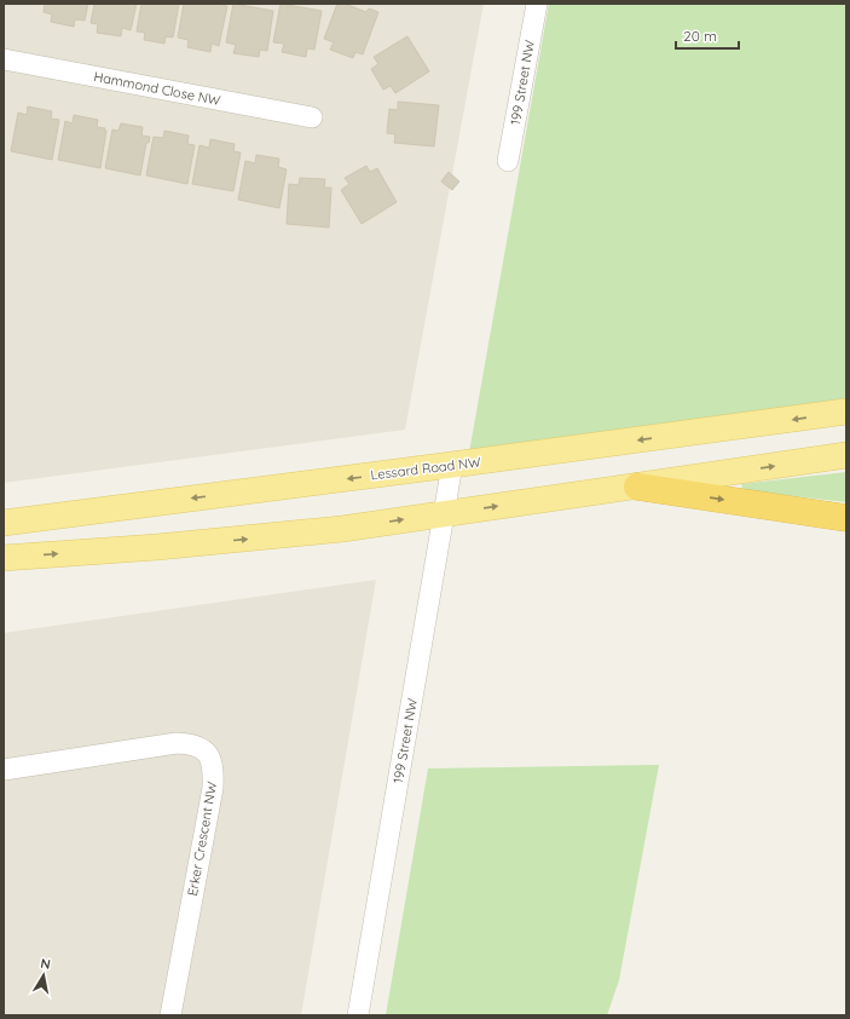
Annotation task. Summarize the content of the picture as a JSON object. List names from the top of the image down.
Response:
{
  "streets": {
    "main road": ["Lessard Road NW"],
    "street": ["199 Street NW", "Hammond Close NW", "Erker Crescent NW"]
  },
  "crossings": [
    ["199 Street NW", "Lessard Road NW"]
  ],
  "scale_bar": "20 m",
  "north": "top"
}
